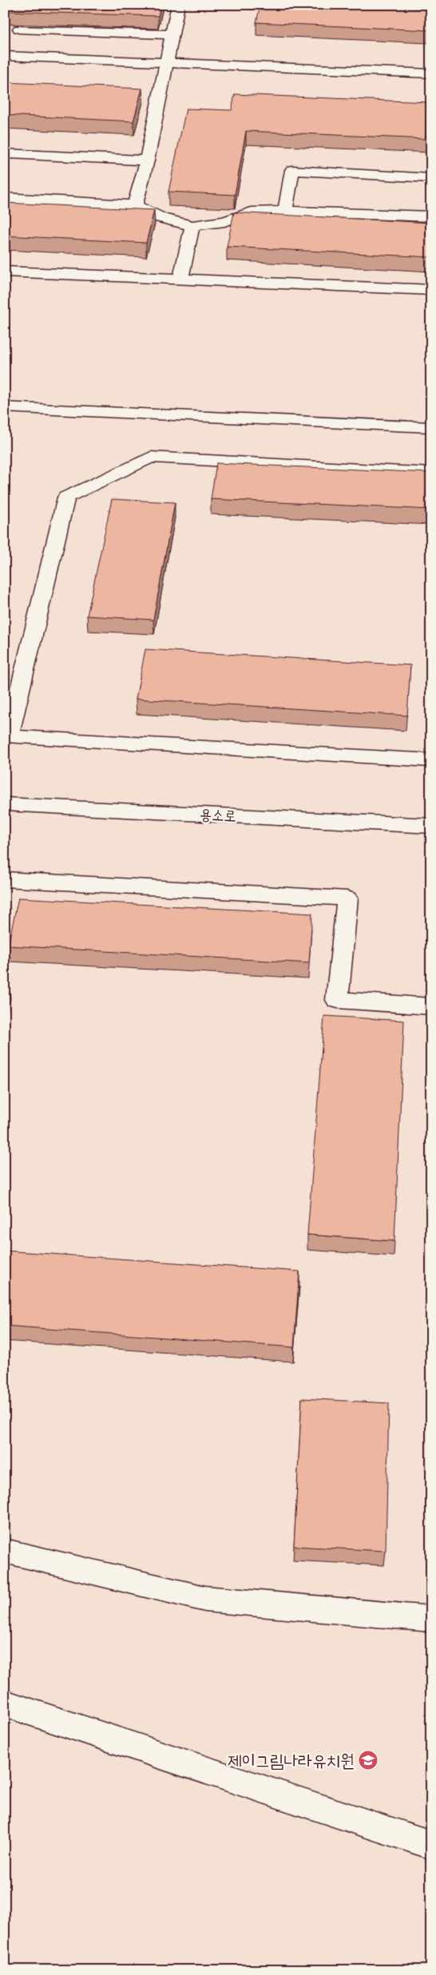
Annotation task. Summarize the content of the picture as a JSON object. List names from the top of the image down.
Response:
{
  "streets": {
    "street": ["용소로"]
  },
  "places": {
    "school or university": ["제이그림나라유치원"]
  }
}
